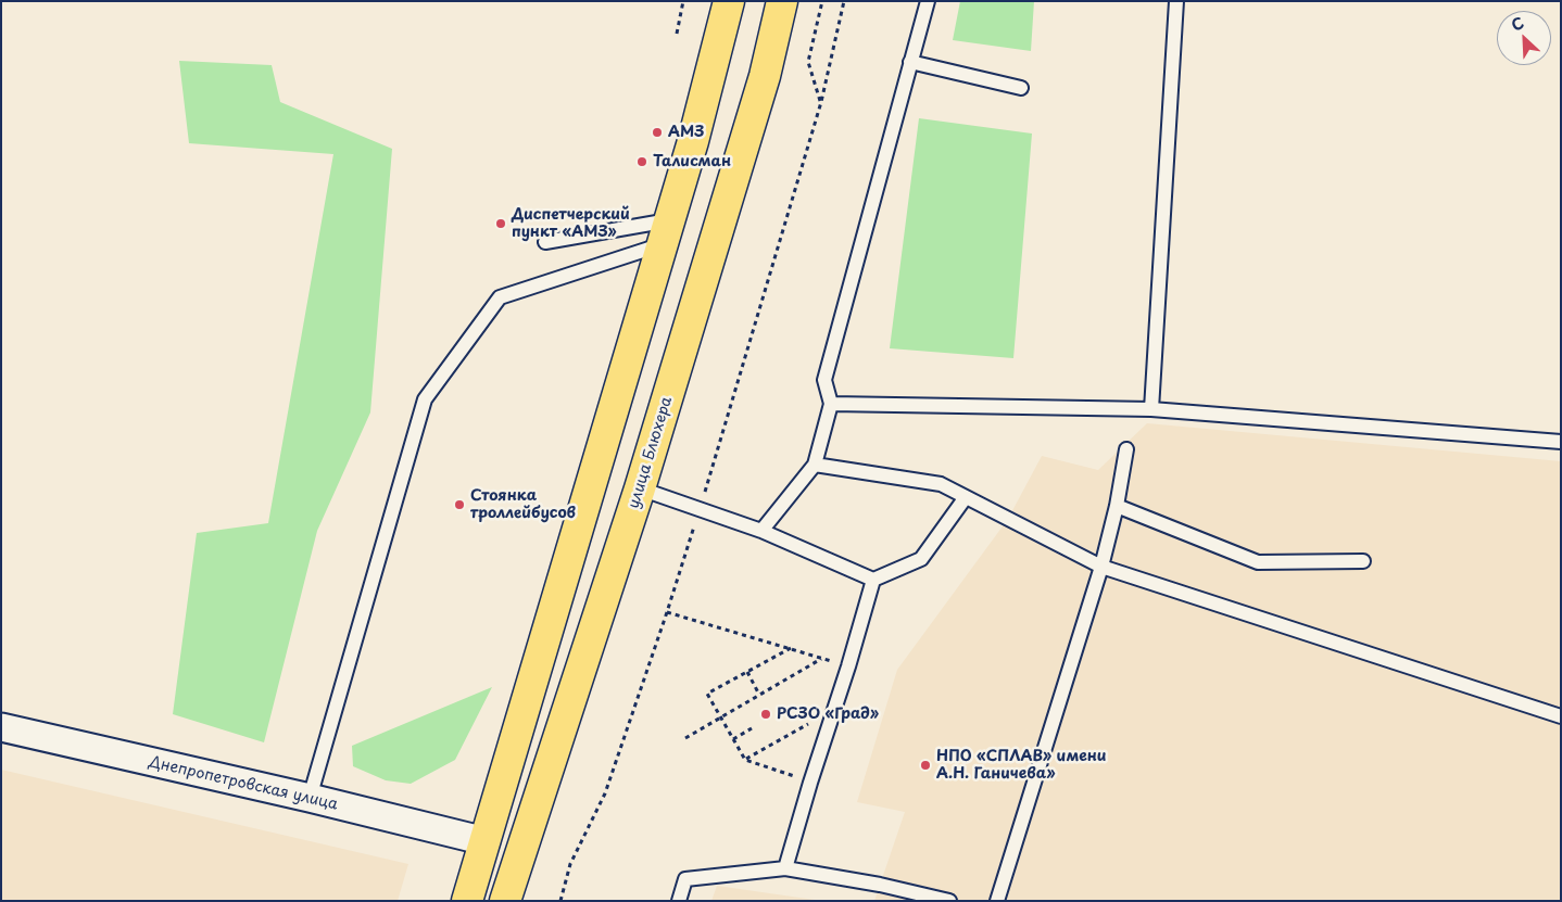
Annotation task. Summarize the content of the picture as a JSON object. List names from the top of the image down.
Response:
{
  "streets": {
    "main road": ["улица Блюхера"],
    "street": ["Днепропетровская улица"]
  },
  "places": [
    "АМЗ",
    "Талисман",
    "Диспетчерский пункт «АМЗ»",
    "Стоянка троллейбусов",
    "РСЗО «Град»",
    "НПО «СПЛАВ» имени А.Н. Ганичева»"
  ],
  "north": "top left"
}
